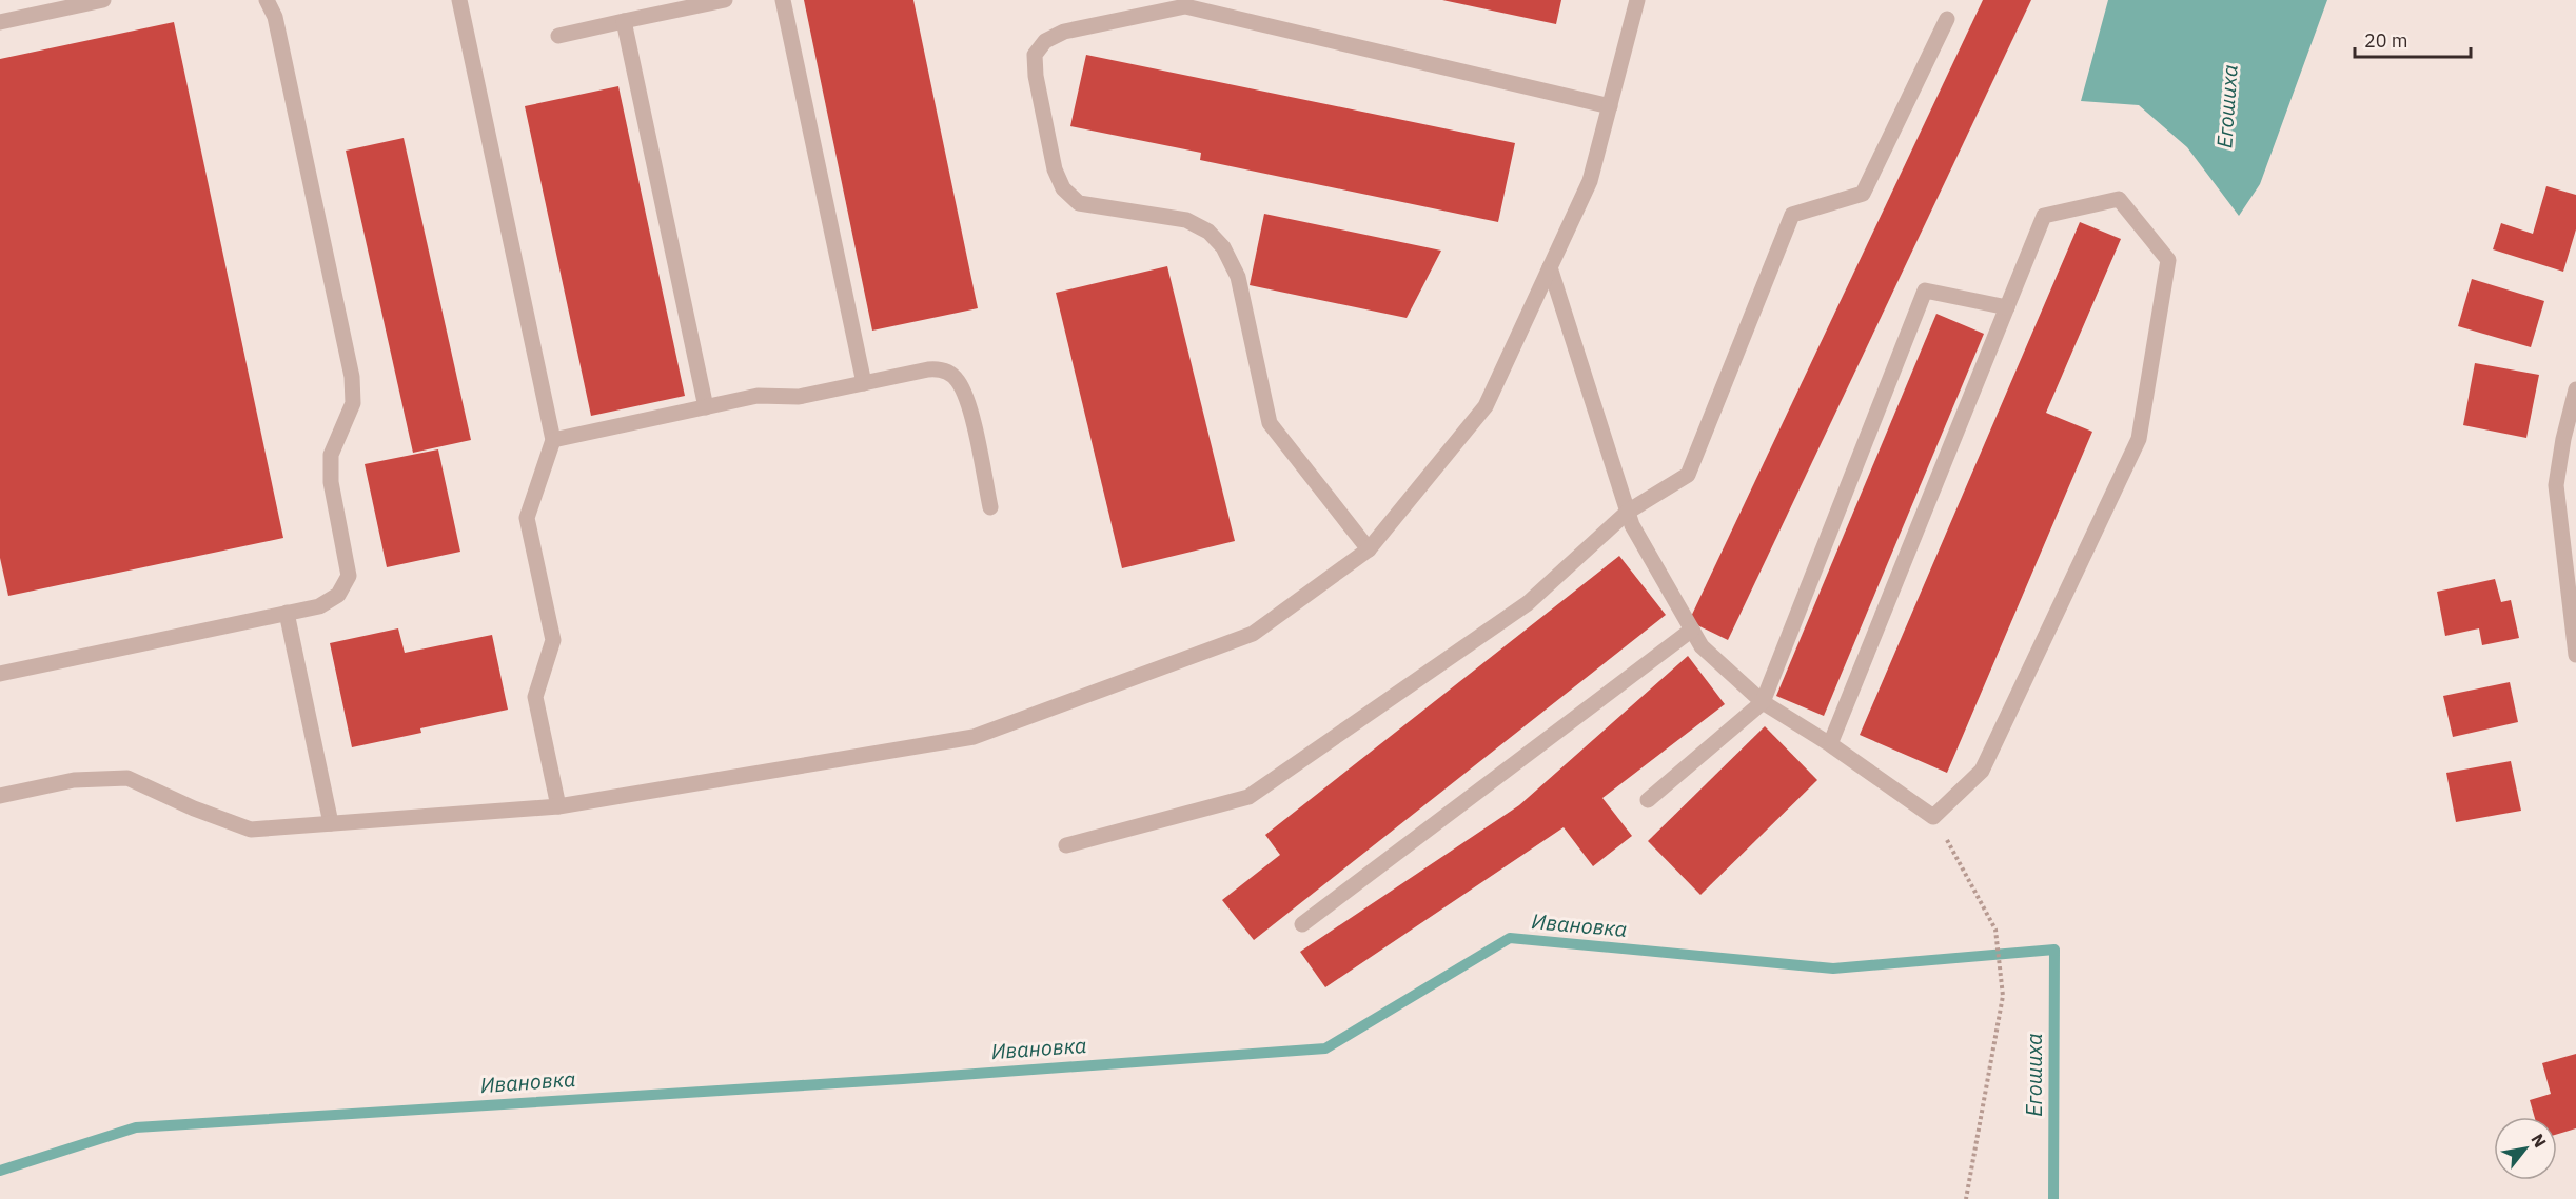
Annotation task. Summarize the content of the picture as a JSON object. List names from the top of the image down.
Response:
{
  "water": ["Егошиха", "Ивановка"],
  "scale_bar": "20 m",
  "north": "top right"
}
